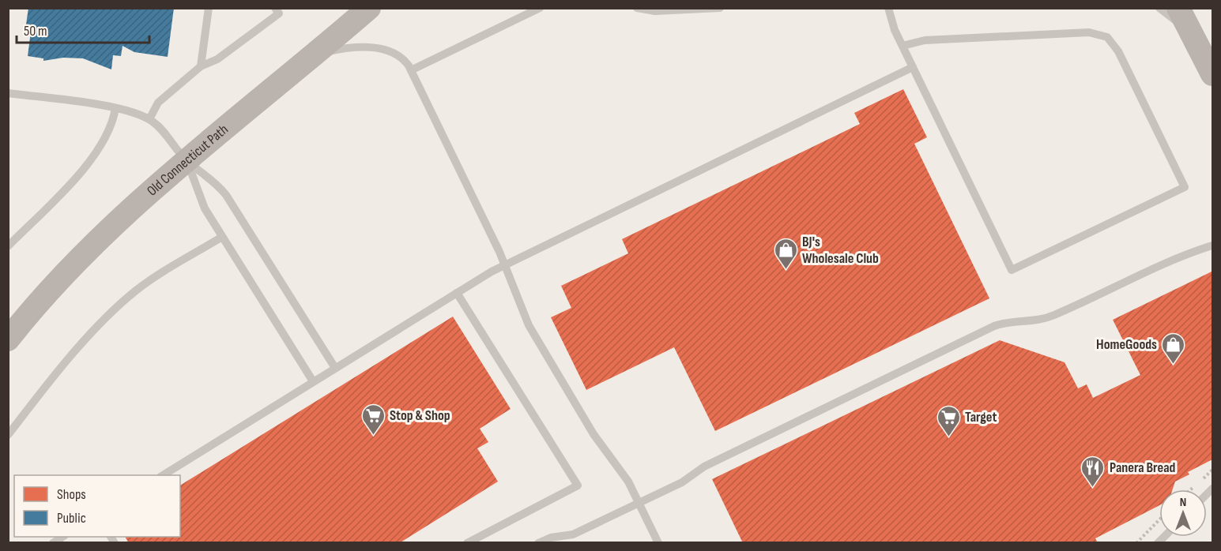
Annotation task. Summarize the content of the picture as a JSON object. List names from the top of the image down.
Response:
{
  "streets": {
    "main road": ["Old Connecticut Path"]
  },
  "places": {
    "shop": ["BJ's Wholesale Club", "HomeGoods"],
    "supermarket": ["Stop & Shop", "Target"],
    "restaurant": ["Panera Bread"]
  },
  "legend": ["Shops", "Public"],
  "scale_bar": "50 m",
  "north": "top"
}
